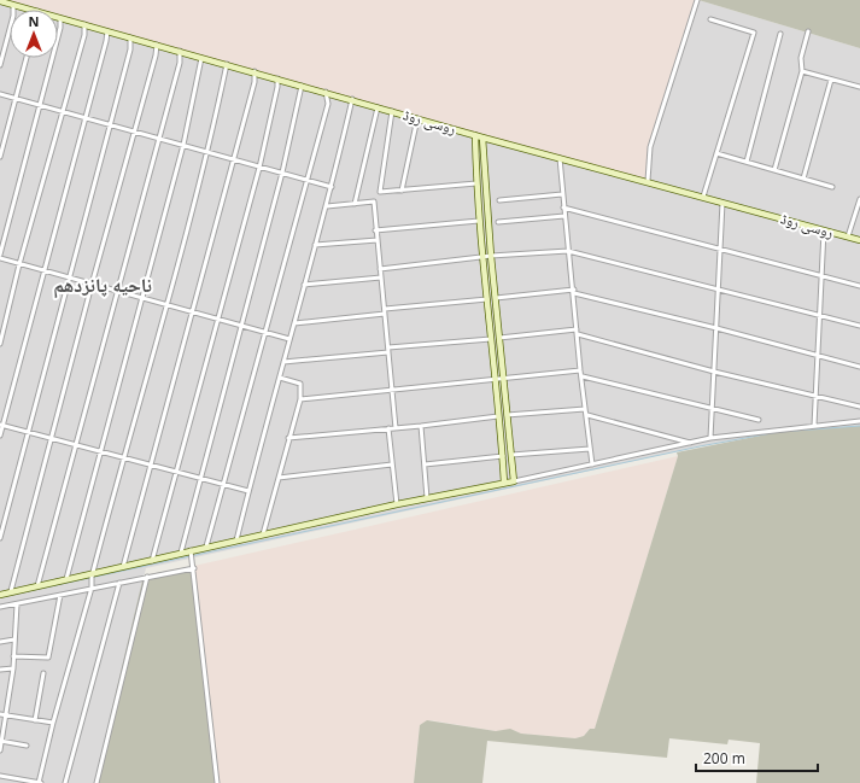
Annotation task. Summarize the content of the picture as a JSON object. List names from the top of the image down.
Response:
{
  "streets": {
    "street": ["روسی روڈ"]
  },
  "districts": ["ناحیه پانزدهم"],
  "scale_bar": "200 m",
  "north": "top"
}
